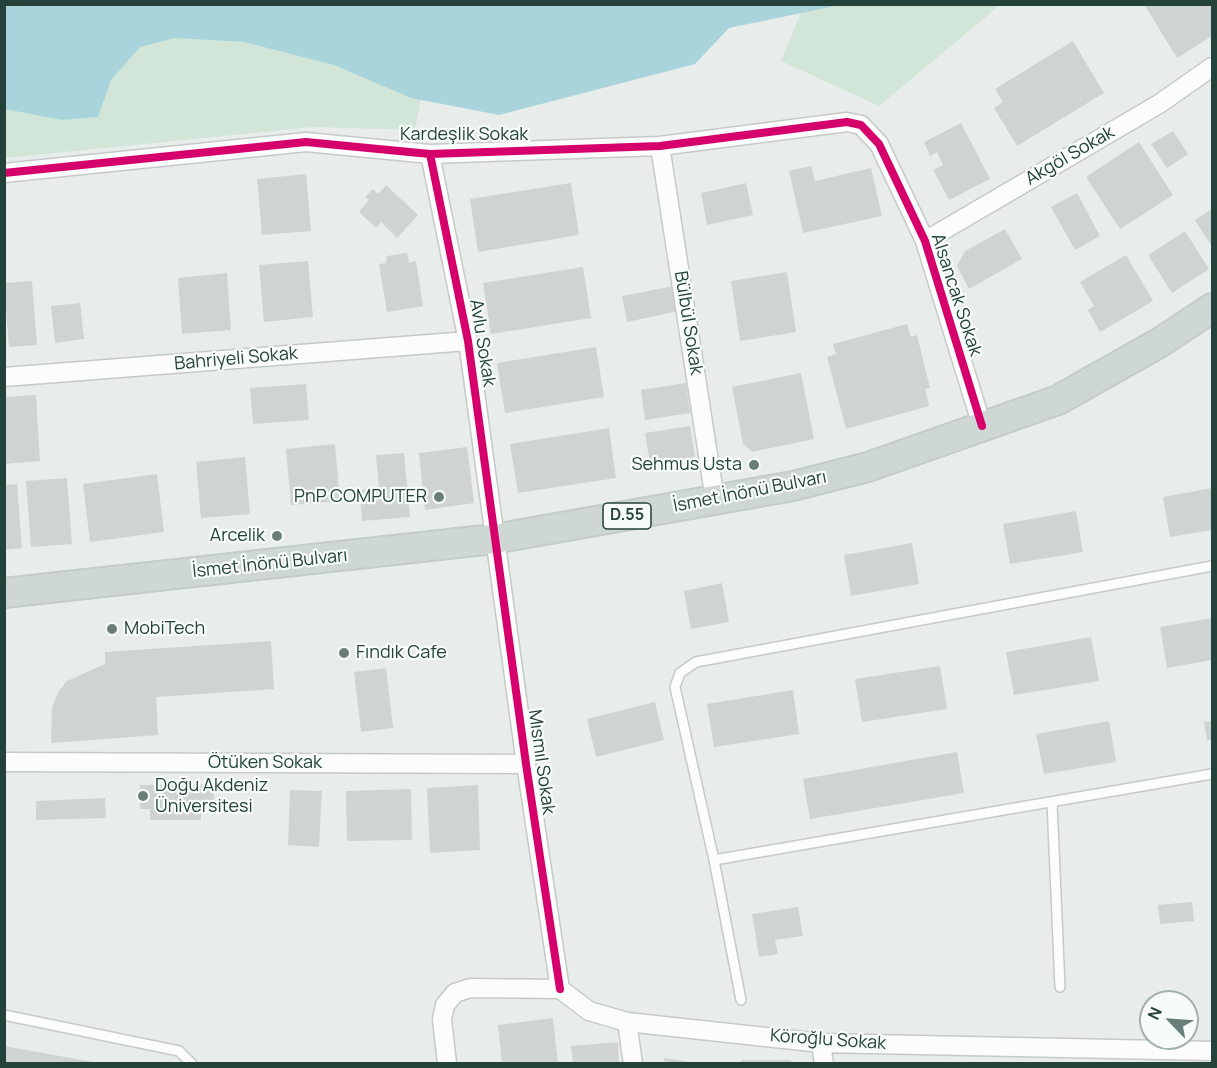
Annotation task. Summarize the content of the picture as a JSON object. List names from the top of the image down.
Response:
{
  "streets": {
    "main road": ["İsmet İnönü Bulvarı", "D.55"],
    "street": [
      "Kardeşlik Sokak",
      "Akgöl Sokak",
      "Alsancak Sokak",
      "Bülbül Sokak",
      "Avlu Sokak",
      "Bahriyeli Sokak",
      "Mısmıl Sokak",
      "Ötüken Sokak",
      "Köroğlu Sokak"
    ]
  },
  "crossings": [
    ["Kardeşlik Sokak", "Alsancak Sokak"],
    ["Kardeşlik Sokak", "Bülbül Sokak"],
    ["Kardeşlik Sokak", "Avlu Sokak"],
    ["Akgöl Sokak", "Alsancak Sokak"],
    ["Alsancak Sokak", "İsmet İnönü Bulvarı"],
    ["Bülbül Sokak", "İsmet İnönü Bulvarı"],
    ["Avlu Sokak", "Bahriyeli Sokak"],
    ["Avlu Sokak", "İsmet İnönü Bulvarı"],
    ["Avlu Sokak", "Mısmıl Sokak"],
    ["İsmet İnönü Bulvarı", "Mısmıl Sokak"],
    ["Mısmıl Sokak", "Ötüken Sokak"],
    ["Mısmıl Sokak", "Köroğlu Sokak"]
  ],
  "places": [
    "Sehmus Usta",
    "PnP COMPUTER",
    "Arcelik",
    "MobiTech",
    "Fındık Cafe",
    "Doğu Akdeniz Üniversitesi"
  ],
  "north": "top left"
}
